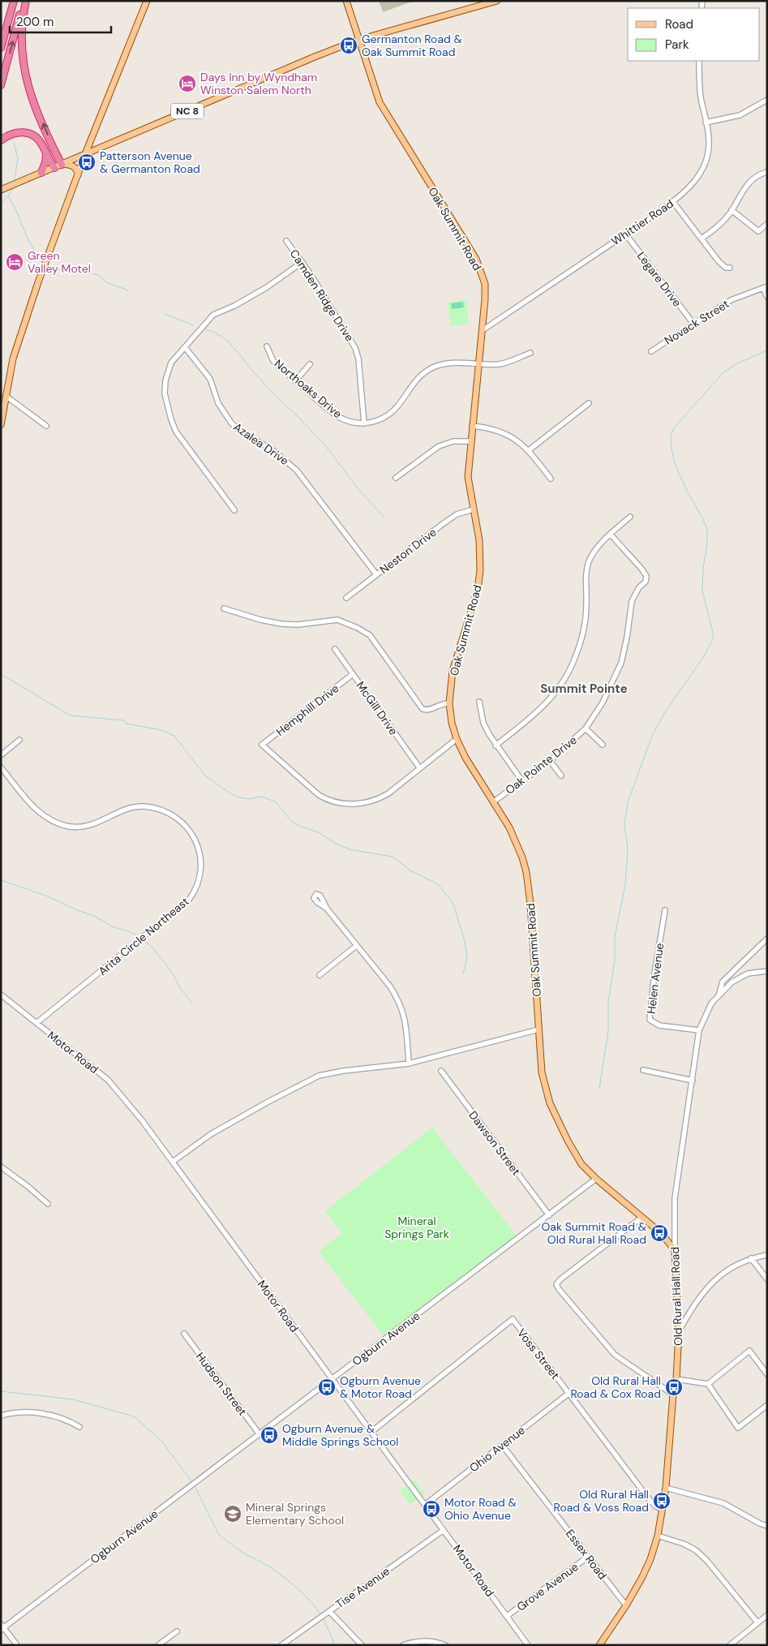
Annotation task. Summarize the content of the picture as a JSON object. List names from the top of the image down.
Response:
{
  "streets": {
    "main road": ["NC 8", "Oak Summit Road", "Old Rural Hall Road"],
    "street": [
      "Whittier Road",
      "Legare Drive",
      "Camden Ridge Drive",
      "Novack Street",
      "Northoaks Drive",
      "Azalea Drive",
      "Neston Drive",
      "McGill Drive",
      "Hemphill Drive",
      "Oak Pointe Drive",
      "Arita Circle Northeast",
      "Helen Avenue",
      "Motor Road",
      "Dawson Street",
      "Ogburn Avenue",
      "Voss Street",
      "Hudson Street",
      "Ohio Avenue",
      "Essex Road",
      "Grove Avenue",
      "Tise Avenue"
    ]
  },
  "crossings": [
    ["NC 8", "Oak Summit Road"],
    ["Whittier Road", "Oak Summit Road"],
    ["Whittier Road", "Legare Drive"],
    ["Oak Summit Road", "Northoaks Drive"],
    ["Oak Summit Road", "Neston Drive"],
    ["Oak Summit Road", "Oak Pointe Drive"],
    ["Oak Summit Road", "Old Rural Hall Road"],
    ["Oak Summit Road", "Ogburn Avenue"],
    ["Legare Drive", "Novack Street"],
    ["Camden Ridge Drive", "Northoaks Drive"],
    ["Azalea Drive", "Neston Drive"],
    ["McGill Drive", "Hemphill Drive"],
    ["Arita Circle Northeast", "Motor Road"],
    ["Helen Avenue", "Old Rural Hall Road"],
    ["Motor Road", "Ogburn Avenue"],
    ["Motor Road", "Voss Street"],
    ["Motor Road", "Ohio Avenue"],
    ["Motor Road", "Grove Avenue"],
    ["Motor Road", "Tise Avenue"],
    ["Dawson Street", "Ogburn Avenue"],
    ["Old Rural Hall Road", "Voss Street"],
    ["Old Rural Hall Road", "Essex Road"],
    ["Ogburn Avenue", "Hudson Street"],
    ["Voss Street", "Ohio Avenue"],
    ["Ohio Avenue", "Essex Road"],
    ["Essex Road", "Grove Avenue"]
  ],
  "districts": ["Summit Pointe"],
  "parks": ["Mineral Springs Park"],
  "places": {
    "bus stop": [
      "Germanton Road & Oak Summit Road",
      "Patterson Avenue & Germanton Road",
      "Oak Summit Road & Old Rural Hall Road",
      "Ogburn Avenue & Motor Road",
      "Old Rural Hall Road & Cox Road",
      "Ogburn Avenue & Middle Springs School",
      "Old Rural Hall Road & Voss Road",
      "Motor Road & Ohio Avenue"
    ],
    "hotel": ["Days Inn by Wyndham Winston Salem North", "Green Valley Motel"],
    "school or university": ["Mineral Springs Elementary School"]
  },
  "legend": ["Road", "Park"],
  "scale_bar": "200 m"
}
